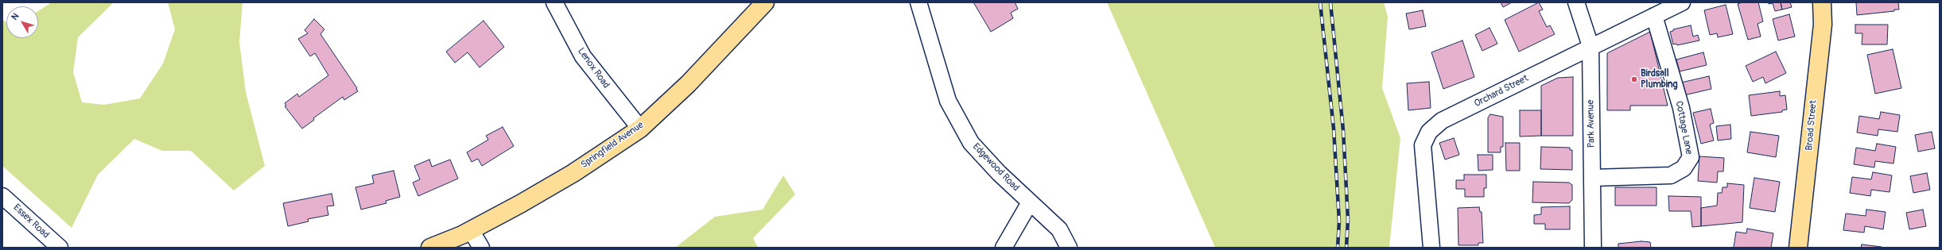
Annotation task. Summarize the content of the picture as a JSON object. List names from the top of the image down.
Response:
{
  "streets": {
    "main road": ["Broad Street", "Springfield Avenue"],
    "street": [
      "Lenox Road",
      "Orchard Street",
      "Park Avenue",
      "Cottage Lane",
      "Edgewood Road",
      "Essex Road"
    ]
  },
  "crossings": [
    ["Lenox Road", "Springfield Avenue"],
    ["Orchard Street", "Park Avenue"],
    ["Orchard Street", "Cottage Lane"],
    ["Park Avenue", "Cottage Lane"]
  ],
  "places": ["Birdsall Plumbing"],
  "north": "top left"
}
